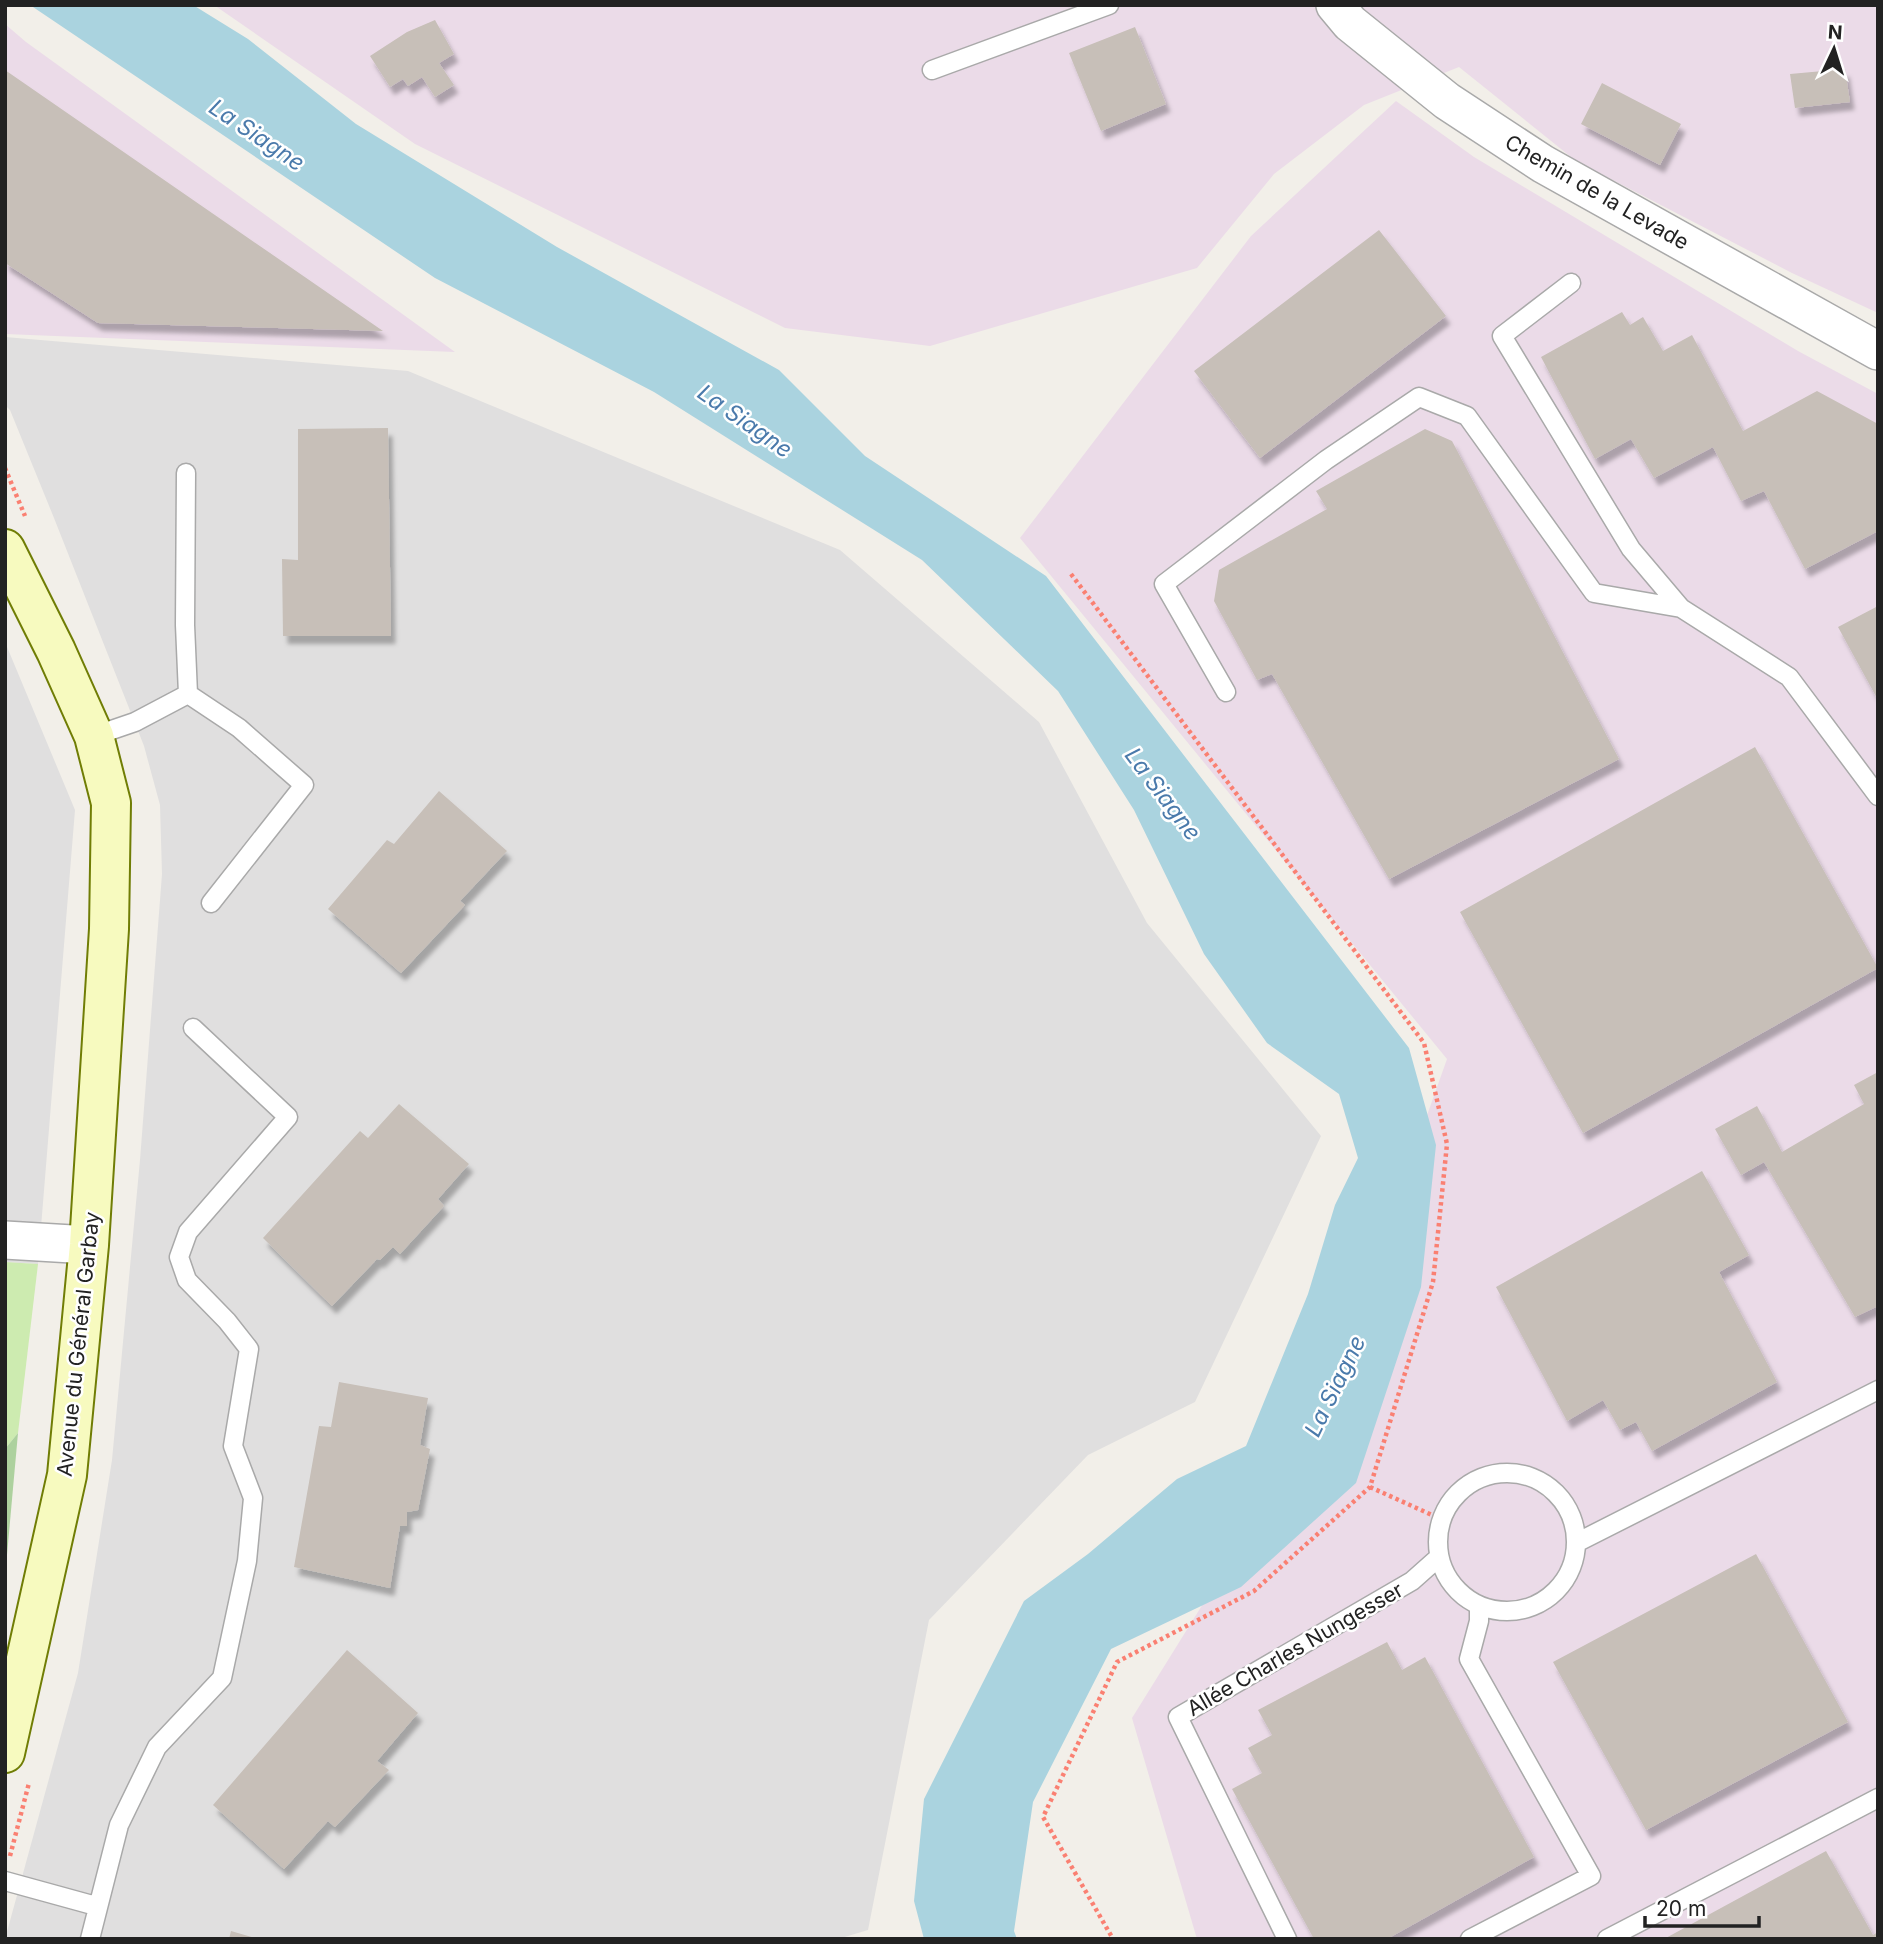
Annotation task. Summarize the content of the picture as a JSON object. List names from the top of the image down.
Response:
{
  "streets": {
    "main road": ["Avenue du Général Garbay"],
    "street": ["Chemin de la Levade"],
    "lane": ["Allée Charles Nungesser"]
  },
  "water": ["La Siagne"],
  "scale_bar": "20 m",
  "north": "top"
}
